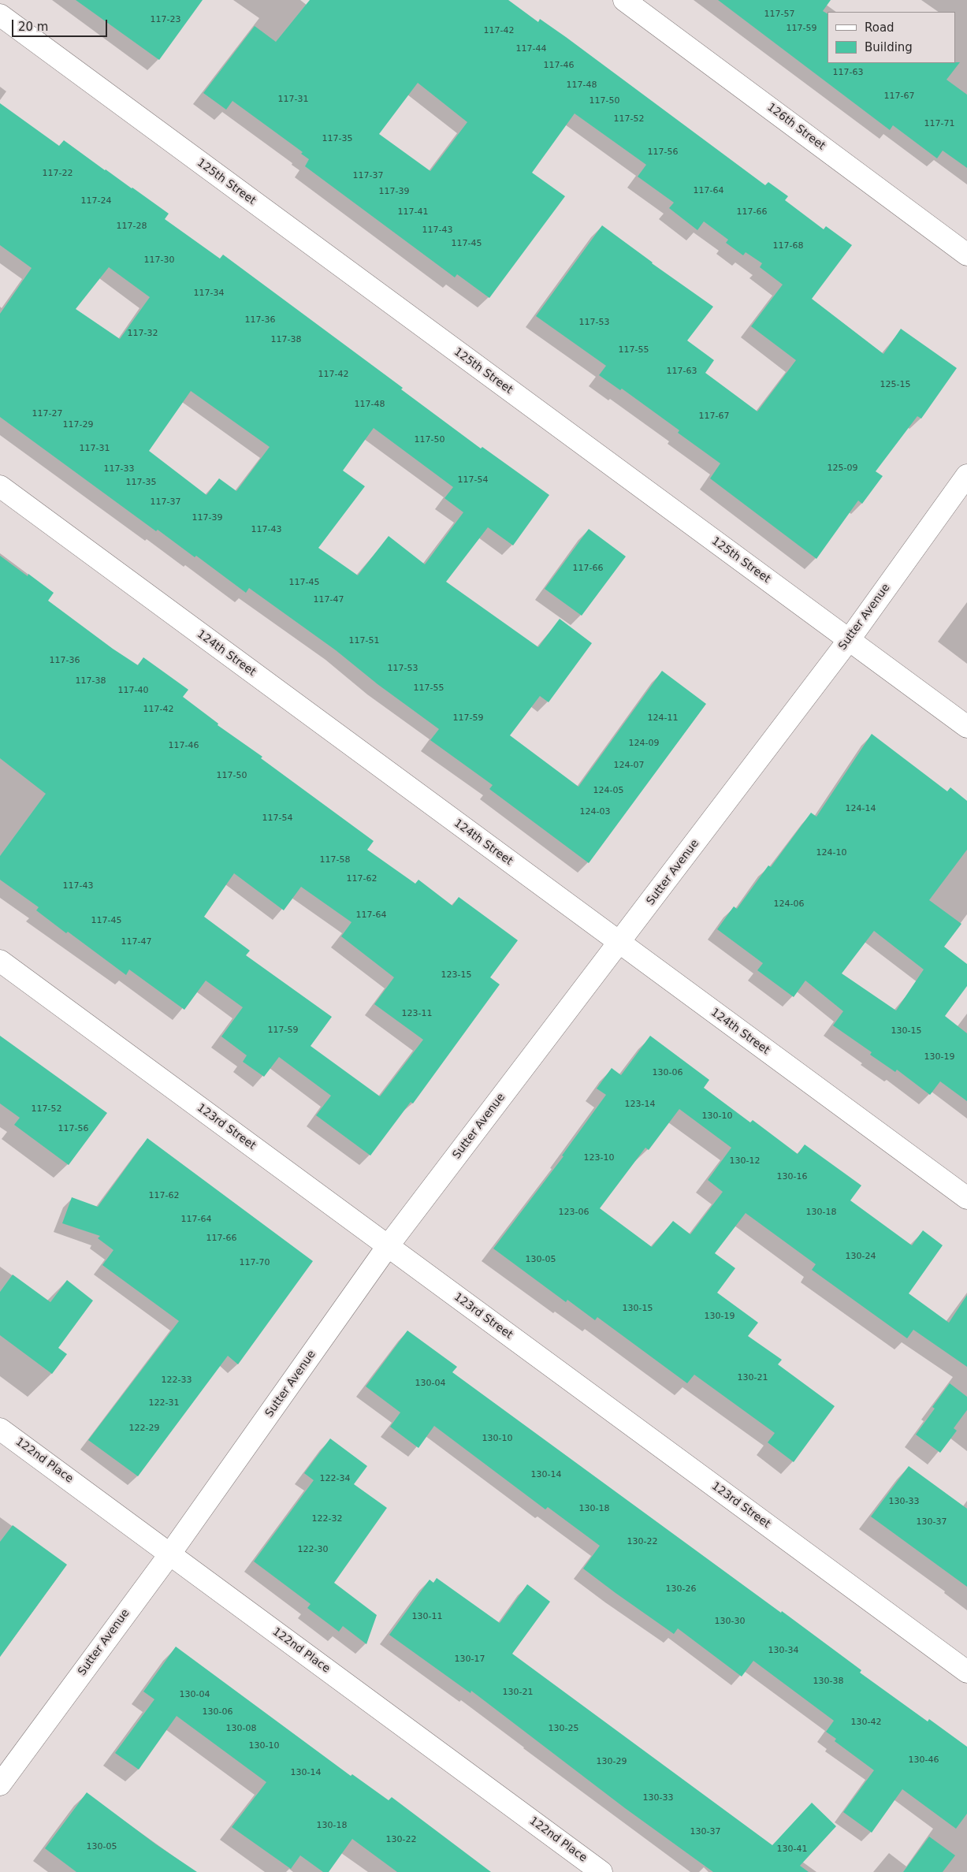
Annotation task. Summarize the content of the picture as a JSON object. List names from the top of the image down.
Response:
{
  "streets": {
    "street": [
      "126th Street",
      "125th Street",
      "Sutter Avenue",
      "124th Street",
      "123rd Street",
      "122nd Place"
    ]
  },
  "crossings": [
    ["125th Street", "Sutter Avenue"],
    ["Sutter Avenue", "124th Street"],
    ["Sutter Avenue", "123rd Street"],
    ["Sutter Avenue", "122nd Place"]
  ],
  "house_numbers": [
    "117-57",
    "117-23",
    "117-59",
    "117-42",
    "117-44",
    "117-46",
    "117-63",
    "117-48",
    "117-67",
    "117-31",
    "117-50",
    "117-52",
    "117-71",
    "117-35",
    "117-56",
    "117-22",
    "117-37",
    "117-64",
    "117-39",
    "117-24",
    "117-41",
    "117-66",
    "117-28",
    "117-43",
    "117-45",
    "117-68",
    "117-30",
    "117-34",
    "117-36",
    "117-53",
    "117-32",
    "117-38",
    "117-55",
    "117-63",
    "117-42",
    "125-15",
    "117-48",
    "117-27",
    "117-67",
    "117-29",
    "117-50",
    "117-31",
    "125-09",
    "117-33",
    "117-54",
    "117-35",
    "117-37",
    "117-39",
    "117-43",
    "117-66",
    "117-45",
    "117-47",
    "117-51",
    "117-36",
    "117-53",
    "117-38",
    "117-55",
    "117-40",
    "117-42",
    "117-59",
    "124-11",
    "124-09",
    "117-46",
    "124-07",
    "117-50",
    "124-05",
    "124-14",
    "124-03",
    "117-54",
    "124-10",
    "117-58",
    "117-62",
    "117-43",
    "124-06",
    "117-64",
    "117-45",
    "117-47",
    "123-15",
    "123-11",
    "117-59",
    "130-15",
    "130-19",
    "130-06",
    "123-14",
    "117-52",
    "130-10",
    "117-56",
    "123-10",
    "130-12",
    "130-16",
    "117-62",
    "123-06",
    "130-18",
    "117-64",
    "117-66",
    "130-24",
    "130-05",
    "117-70",
    "130-15",
    "130-19",
    "130-21",
    "122-33",
    "130-04",
    "122-31",
    "122-29",
    "130-10",
    "130-14",
    "122-34",
    "130-33",
    "130-18",
    "122-32",
    "130-37",
    "130-22",
    "122-30",
    "130-26",
    "130-11",
    "130-30",
    "130-34",
    "130-17",
    "130-38",
    "130-21",
    "130-04",
    "130-06",
    "130-42",
    "130-08",
    "130-25",
    "130-10",
    "130-46",
    "130-29",
    "130-14",
    "130-33",
    "130-18",
    "130-37",
    "130-22",
    "130-05",
    "130-41"
  ],
  "legend": ["Road", "Building"],
  "scale_bar": "20 m"
}
